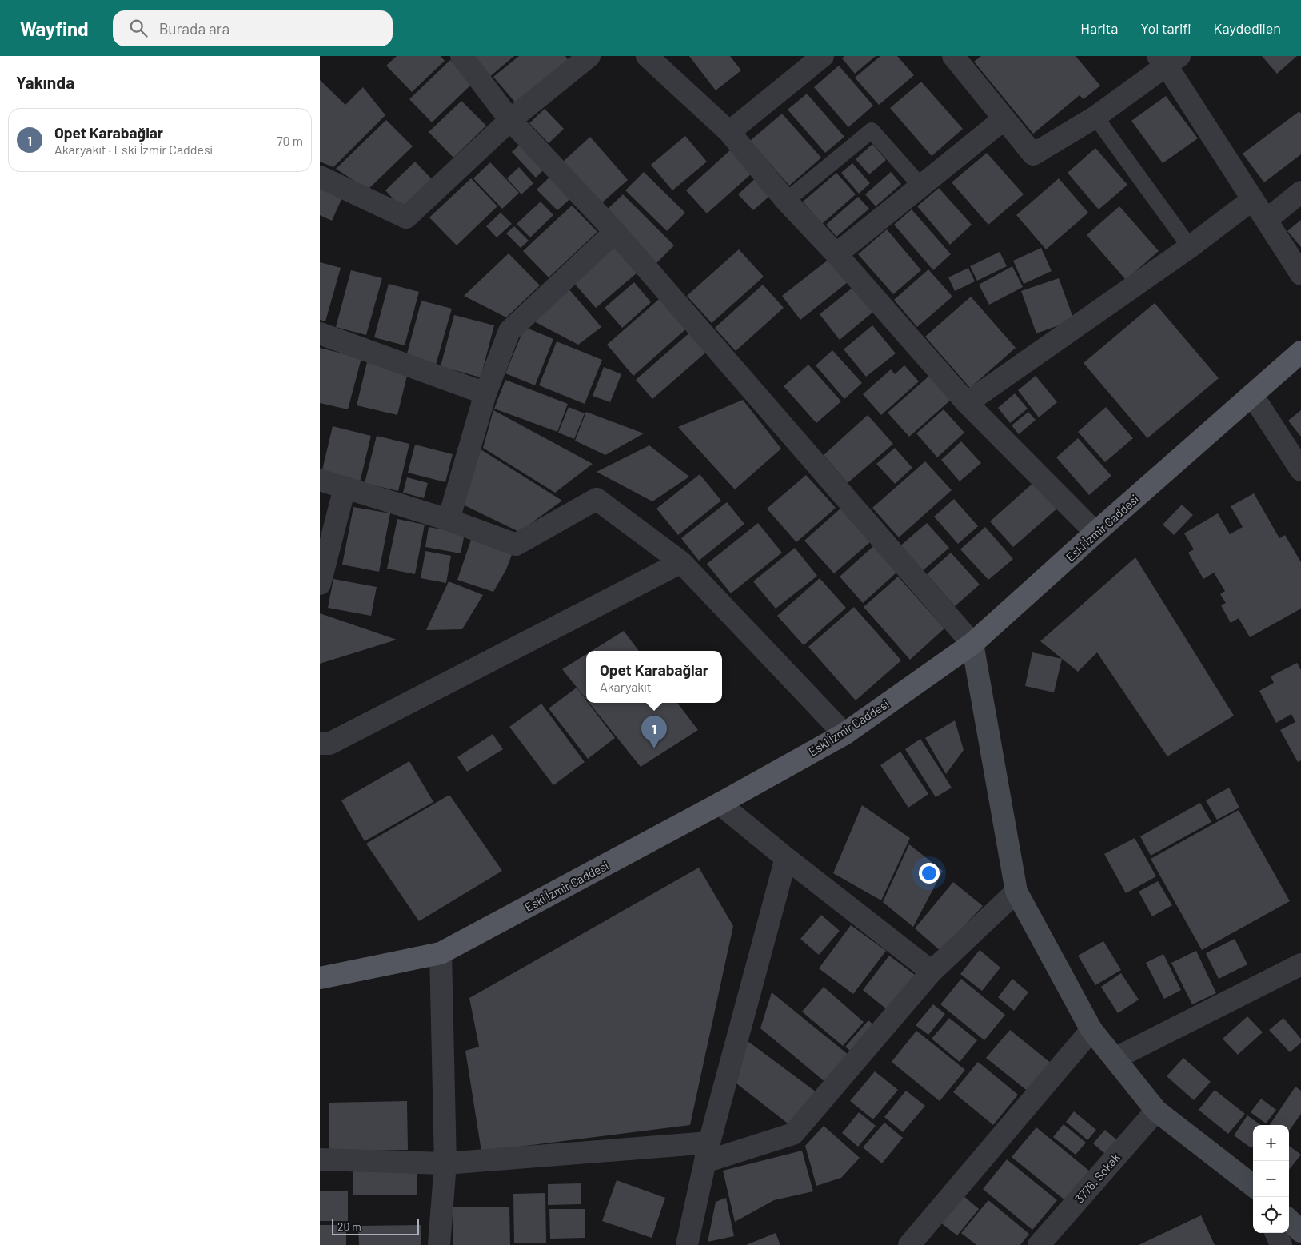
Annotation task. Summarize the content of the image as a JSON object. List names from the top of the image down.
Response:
{
  "streets": {
    "main road": ["Eski İzmir Caddesi"],
    "street": ["3776. Sokak"]
  },
  "scale_bar": "20 m",
  "page": {
    "header": "Wayfind",
    "search": "Burada ara",
    "nav": ["Harita", "Yol tarifi", "Kaydedilen"],
    "heading": "Yakında",
    "list": [
      {
        "mark": "1",
        "name": "Opet Karabağlar",
        "note": "Akaryakıt · Eski İzmir Caddesi",
        "value": "70 m"
      }
    ],
    "popup": ["Opet Karabağlar", "Akaryakıt"],
    "pins": "1",
    "map_buttons": ["+", "−"],
    "scale": "20 m"
  }
}
